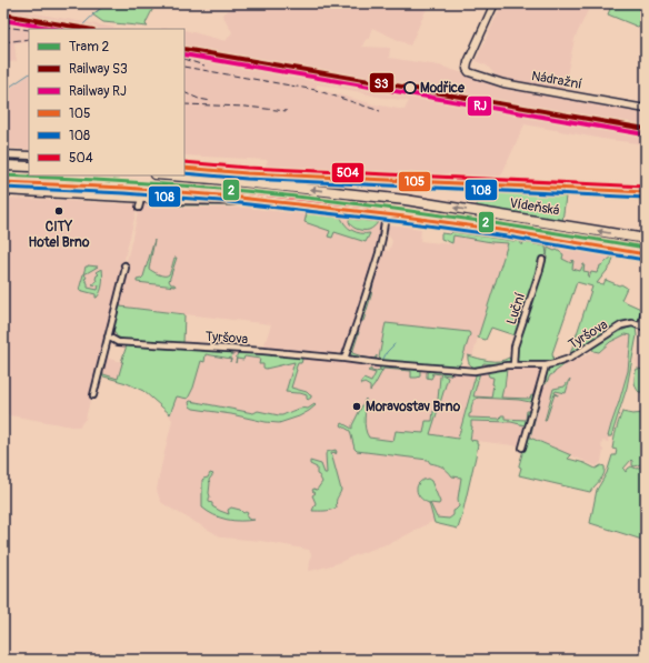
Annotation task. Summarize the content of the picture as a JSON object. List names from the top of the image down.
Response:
{
  "streets": {
    "highway": ["Vídeňská"],
    "street": ["Nádražní", "Luční", "Tyršova"]
  },
  "crossings": [
    ["Luční", "Tyršova"]
  ],
  "places": ["Modřice", "CITY Hotel Brno", "Moravostav Brno"],
  "lines": [
    "rail line S3",
    "rail line RJ",
    "transit line 504",
    "transit line 105",
    "transit line 108",
    "tram line 2"
  ],
  "legend": [
    "Tram 2",
    "Railway S3",
    "Railway RJ",
    "105",
    "108",
    "504"
  ]
}
